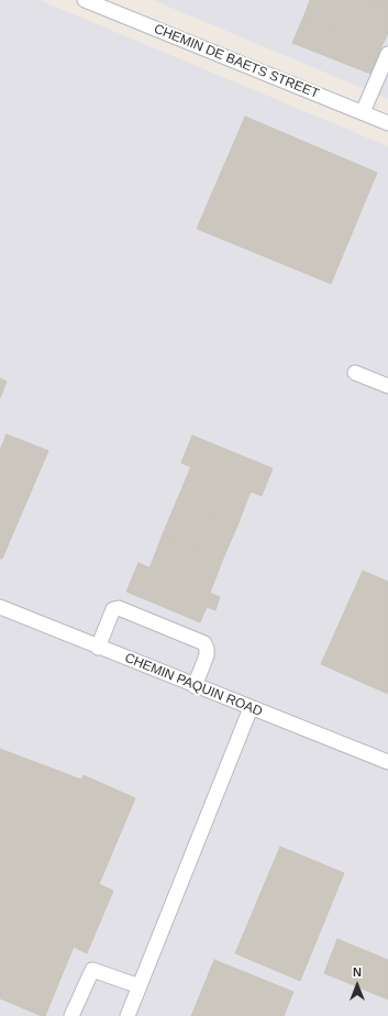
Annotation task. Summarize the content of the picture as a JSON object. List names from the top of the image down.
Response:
{
  "streets": {
    "street": ["CHEMIN DE BAETS STREET", "CHEMIN PAQUIN ROAD"]
  },
  "north": "top"
}
